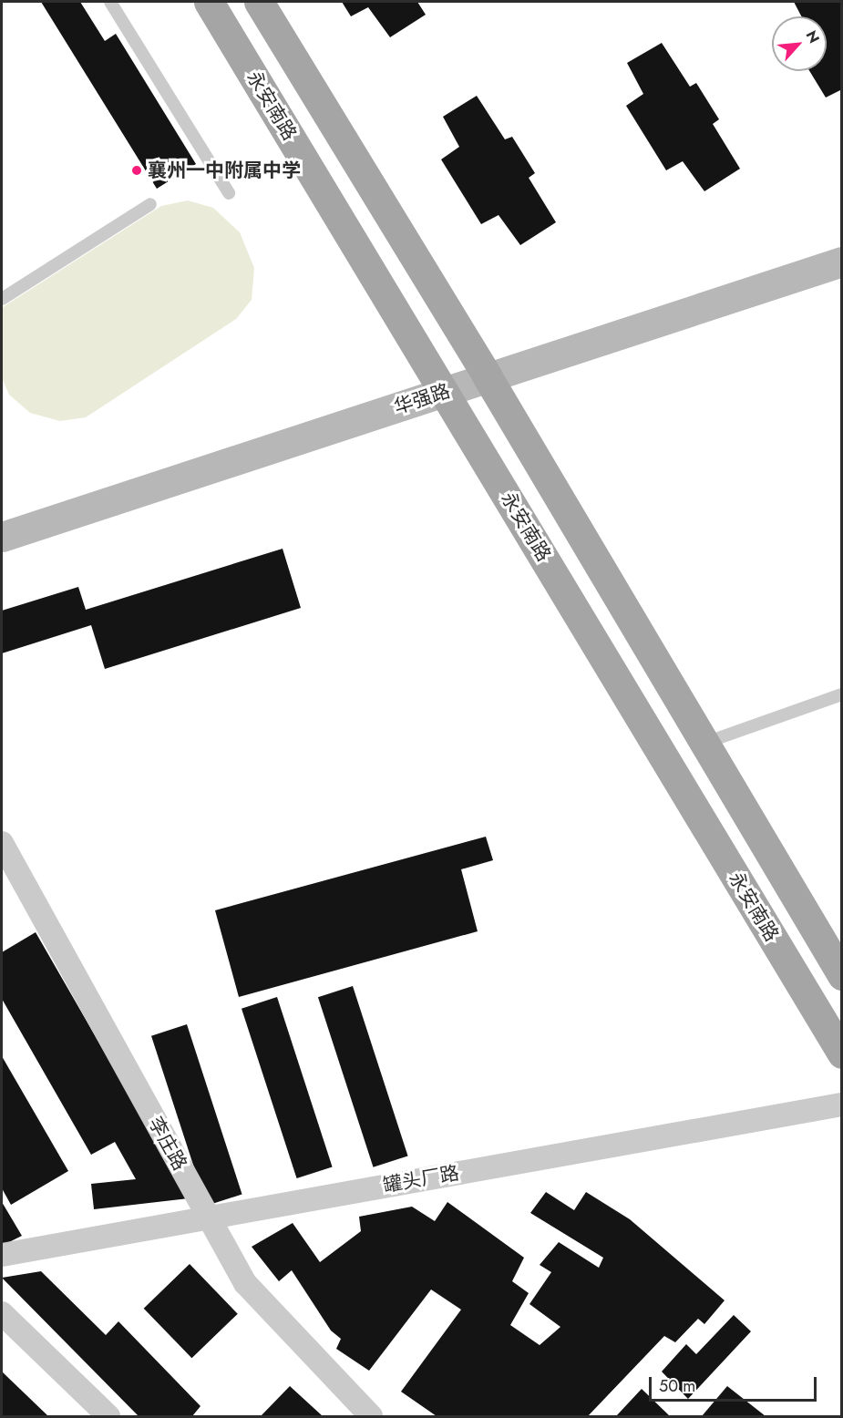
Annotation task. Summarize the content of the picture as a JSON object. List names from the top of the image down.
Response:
{
  "streets": {
    "main road": ["永安南路"],
    "street": ["华强路", "李庄路", "罐头厂路"]
  },
  "crossings": [
    ["永安南路", "华强路"],
    ["李庄路", "罐头厂路"]
  ],
  "places": ["襄州一中附属中学"],
  "scale_bar": "50 m",
  "north": "top right"
}
